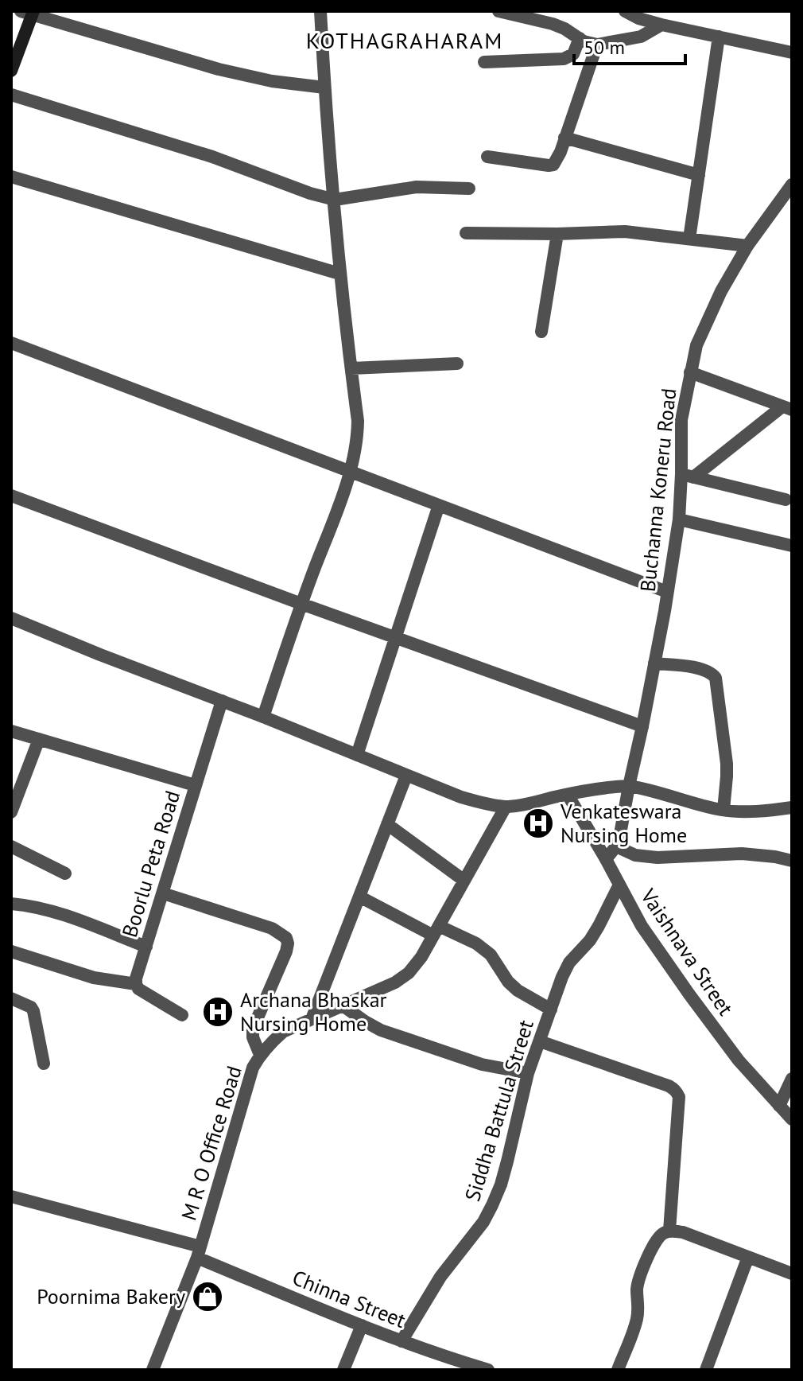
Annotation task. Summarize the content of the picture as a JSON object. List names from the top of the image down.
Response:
{
  "streets": {
    "street": [
      "Buchanna Koneru Road",
      "Boorlu Peta Road",
      "Vaishnava Street",
      "Siddha Battula Street",
      "M R O Office Road",
      "Chinna Street"
    ]
  },
  "crossings": [
    ["Vaishnava Street", "Siddha Battula Street"],
    ["Siddha Battula Street", "Chinna Street"],
    ["M R O Office Road", "Chinna Street"]
  ],
  "districts": ["KOTHAGRAHARAM"],
  "places": {
    "hospital": ["Venkateswara Nursing Home", "Archana Bhaskar Nursing Home"],
    "shop": ["Poornima Bakery"]
  },
  "scale_bar": "50 m"
}
